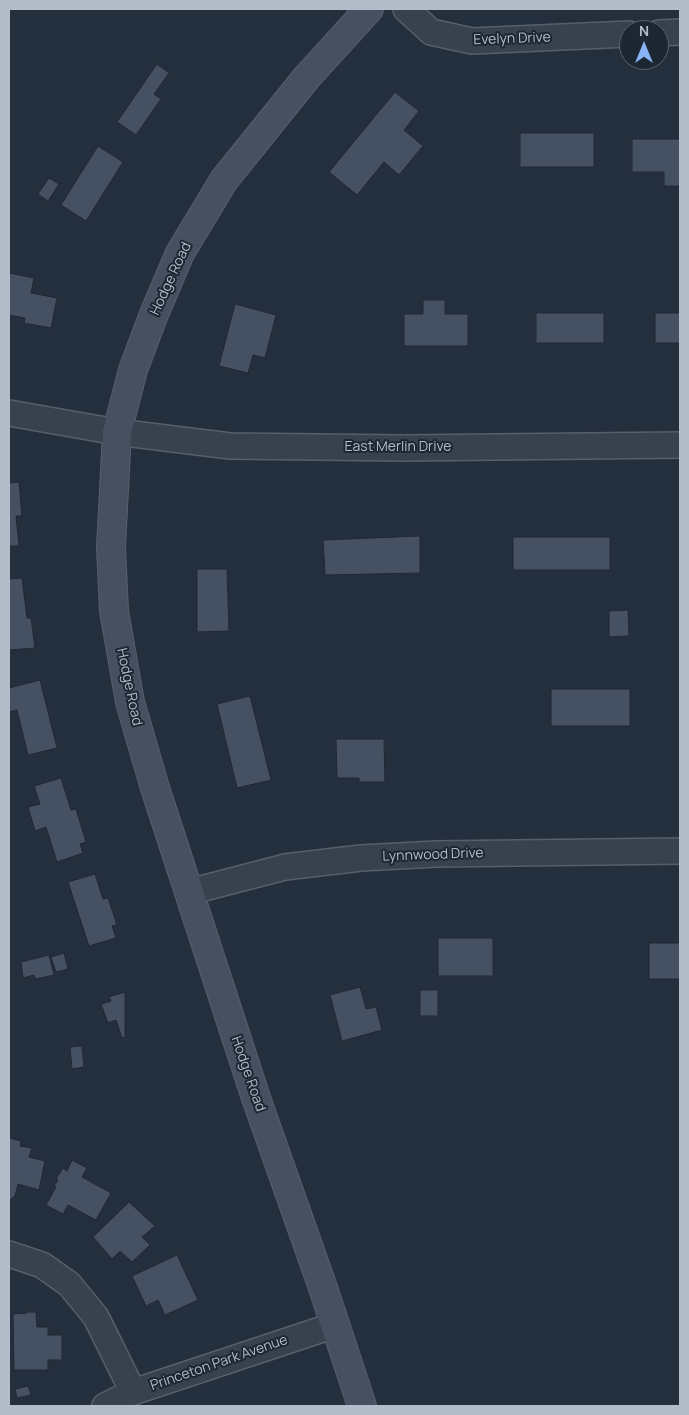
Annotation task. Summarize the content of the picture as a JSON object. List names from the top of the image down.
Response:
{
  "streets": {
    "main road": ["Hodge Road"],
    "street": [
      "Evelyn Drive",
      "East Merlin Drive",
      "Lynnwood Drive",
      "Princeton Park Avenue"
    ]
  },
  "crossings": [
    ["Hodge Road", "East Merlin Drive"],
    ["Hodge Road", "Lynnwood Drive"],
    ["Hodge Road", "Princeton Park Avenue"]
  ],
  "north": "top"
}
